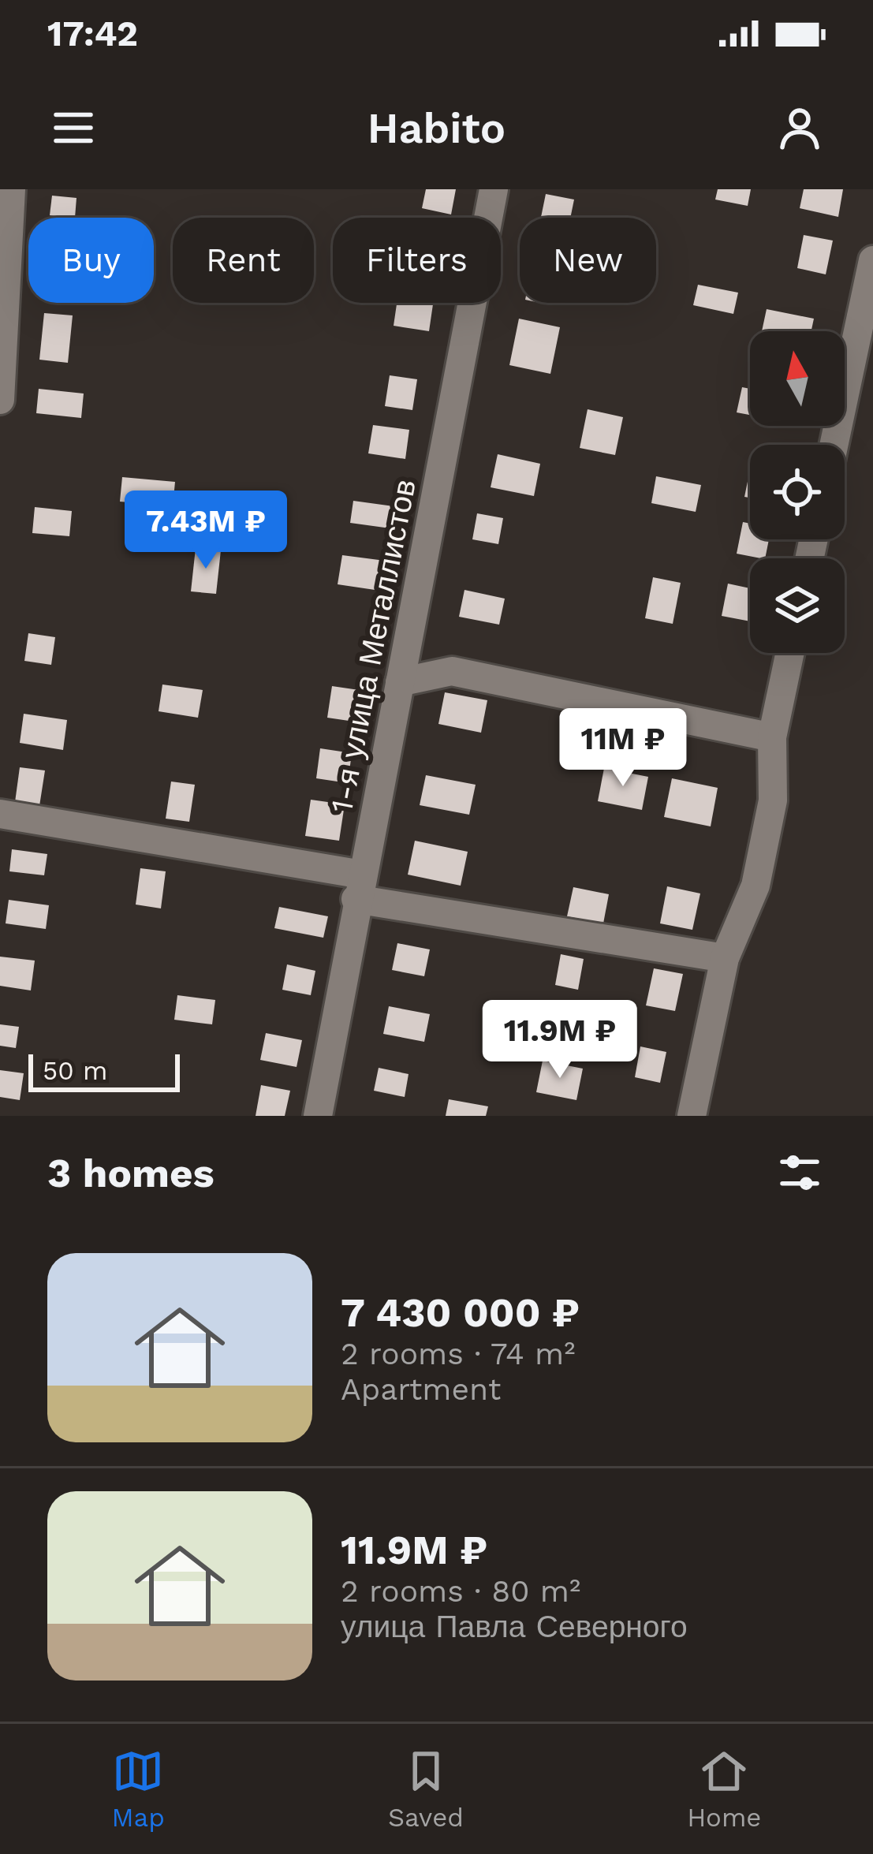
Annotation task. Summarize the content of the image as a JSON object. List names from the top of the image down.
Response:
{
  "streets": {
    "street": ["1-я улица Металлистов"]
  },
  "scale_bar": "50 m",
  "north": "top",
  "page": {
    "status": "17:42",
    "header": "Habito",
    "chip": [
      "Buy",
      "Rent",
      "Filters",
      "New"
    ],
    "price": ["7.43M ₽", "11M ₽", "11.9M ₽"],
    "scale": "50 m",
    "heading": "3 homes",
    "list": [
      {
        "name": "7 430 000 ₽",
        "note": "2 rooms · 74 m² · Apartment"
      },
      {
        "name": "11.9M ₽",
        "note": "2 rooms · 80 m² · улица Павла Северного"
      }
    ],
    "tabs": ["Map", "Saved", "Home"]
  }
}
